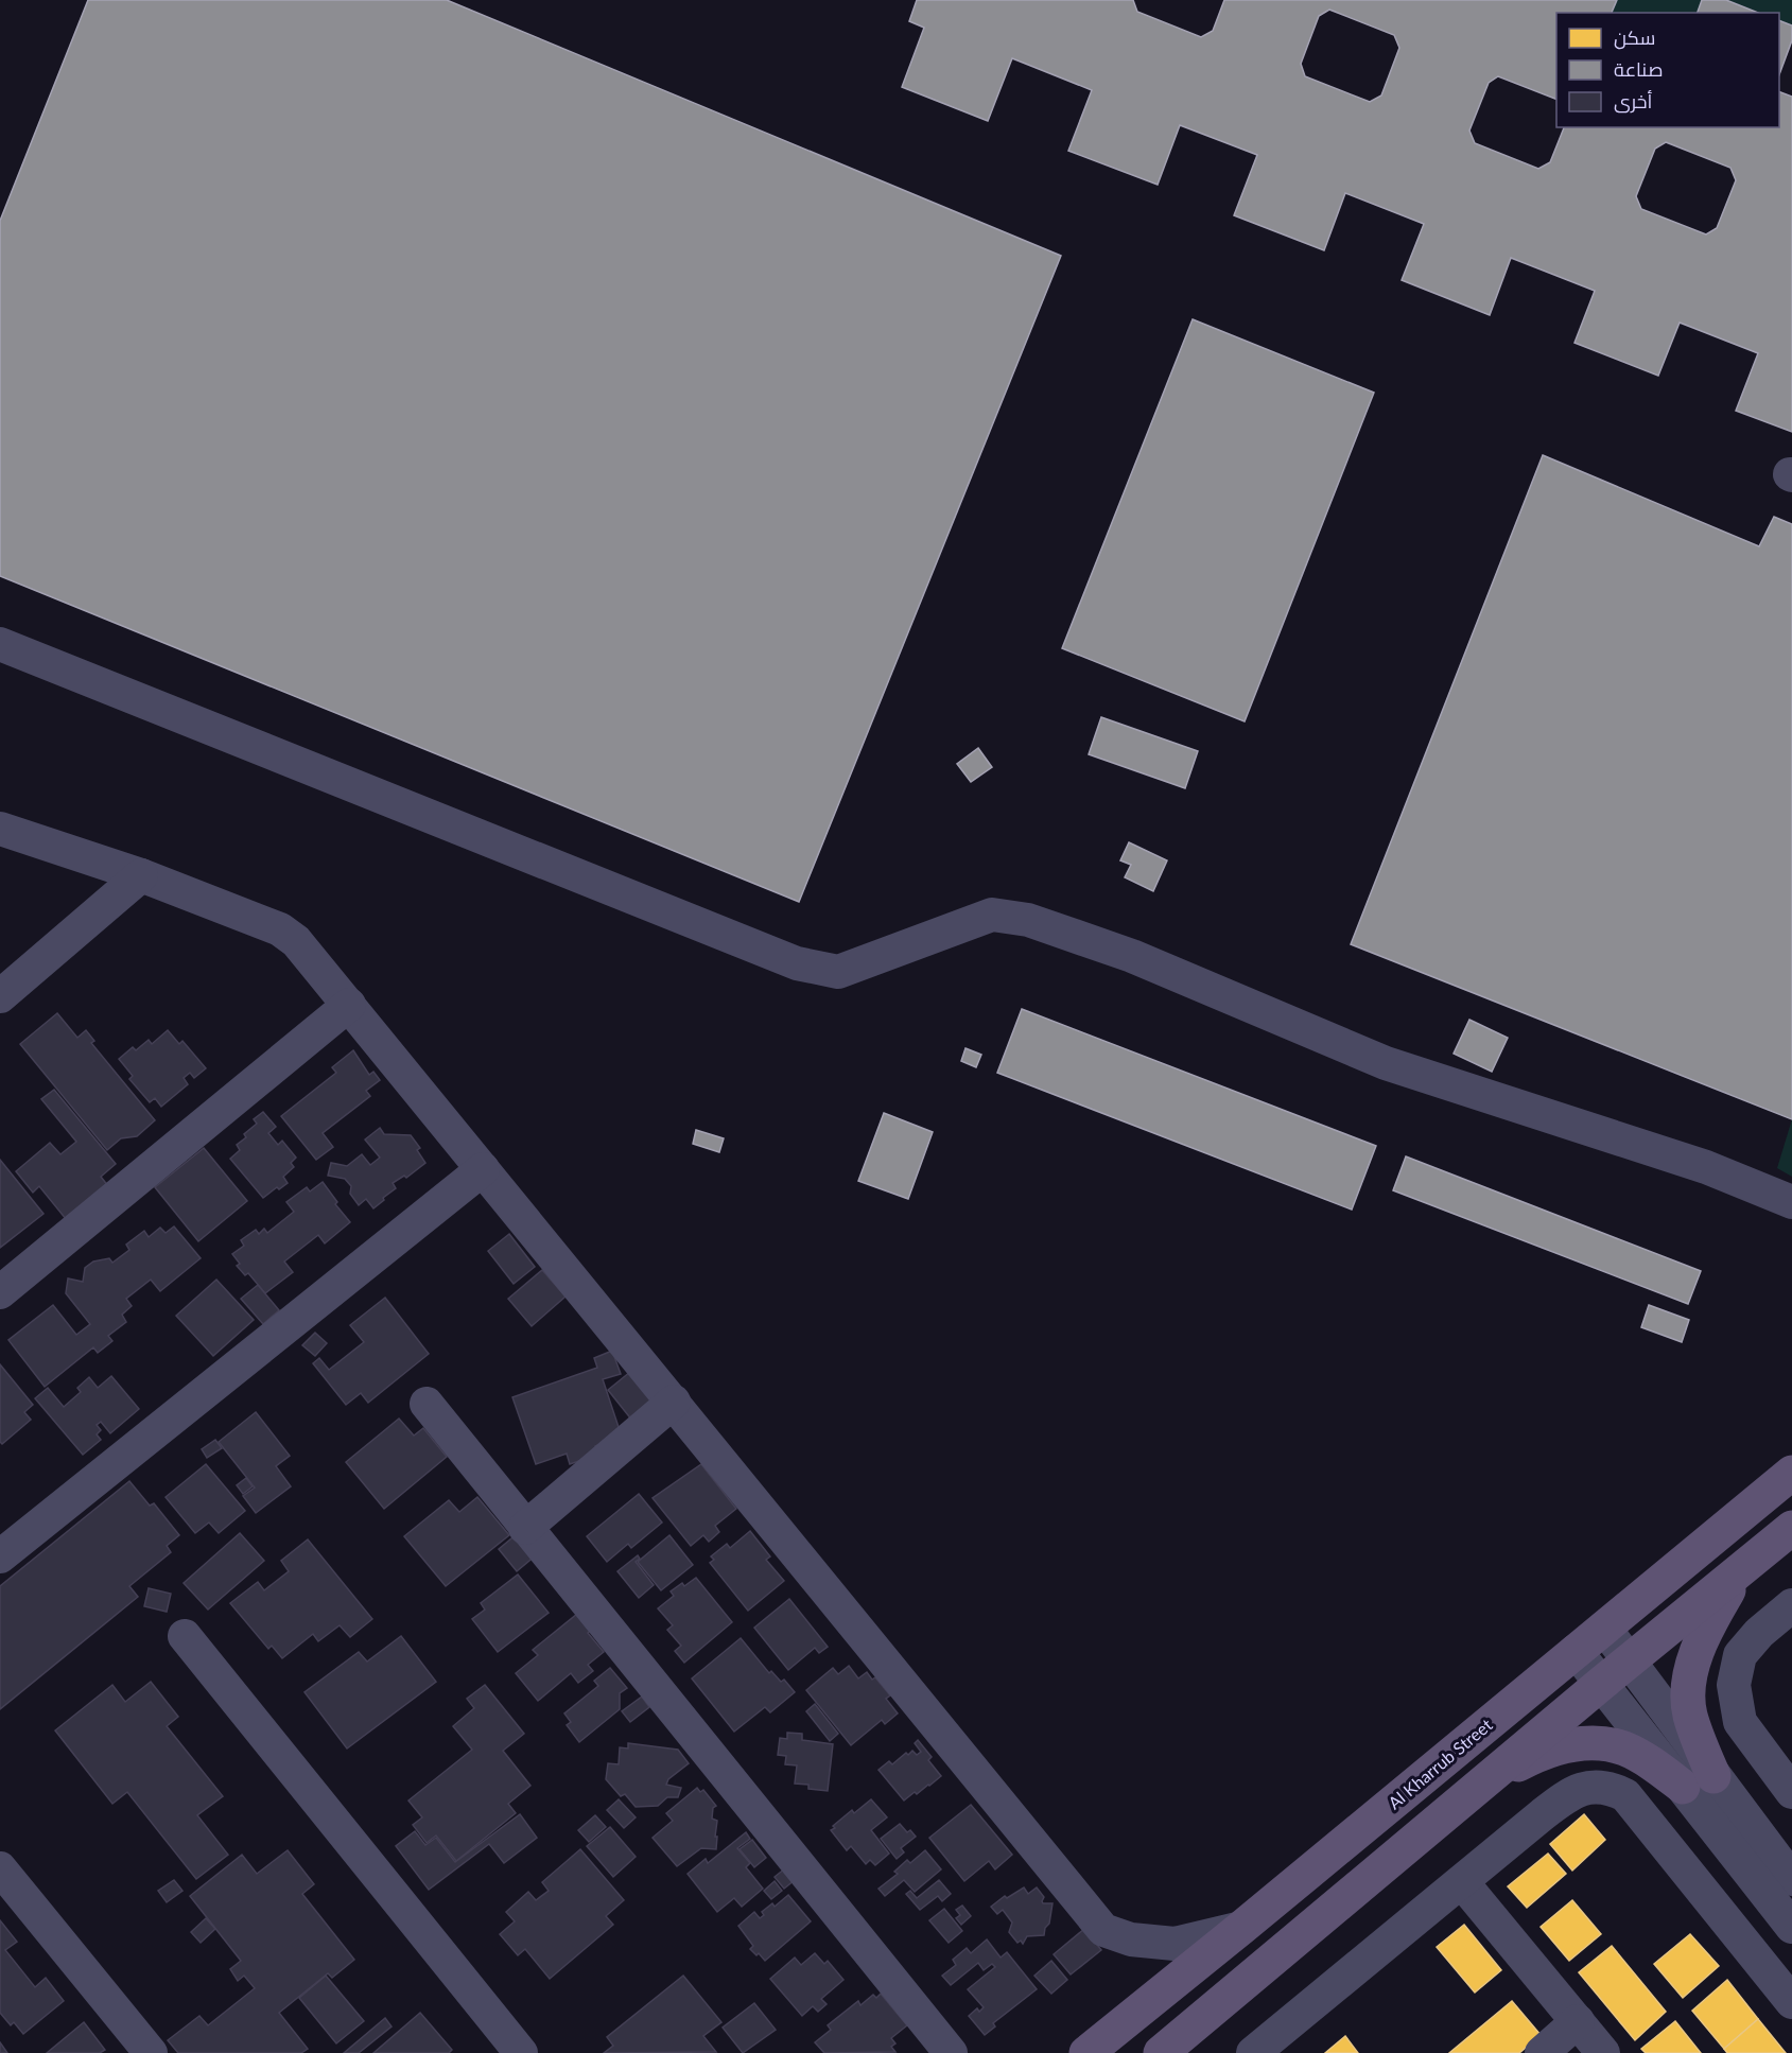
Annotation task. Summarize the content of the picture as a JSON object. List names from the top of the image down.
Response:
{
  "streets": {
    "main road": ["Al Kharrub Street"]
  },
  "legend": ["سكن", "صناعة", "أخرى"]
}
